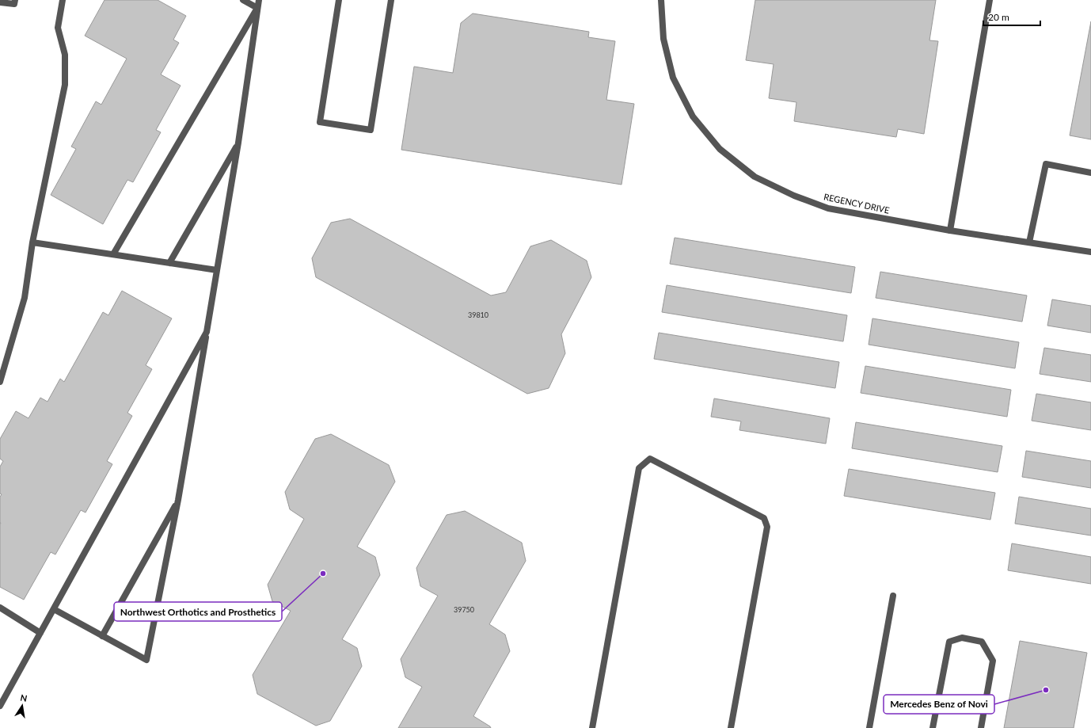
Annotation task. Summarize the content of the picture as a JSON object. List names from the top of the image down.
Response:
{
  "streets": {
    "street": ["REGENCY DRIVE"]
  },
  "places": ["Northwest Orthotics and Prosthetics", "Mercedes Benz of Novi"],
  "house_numbers": ["39810", "39750"],
  "scale_bar": "20 m",
  "north": "top"
}
